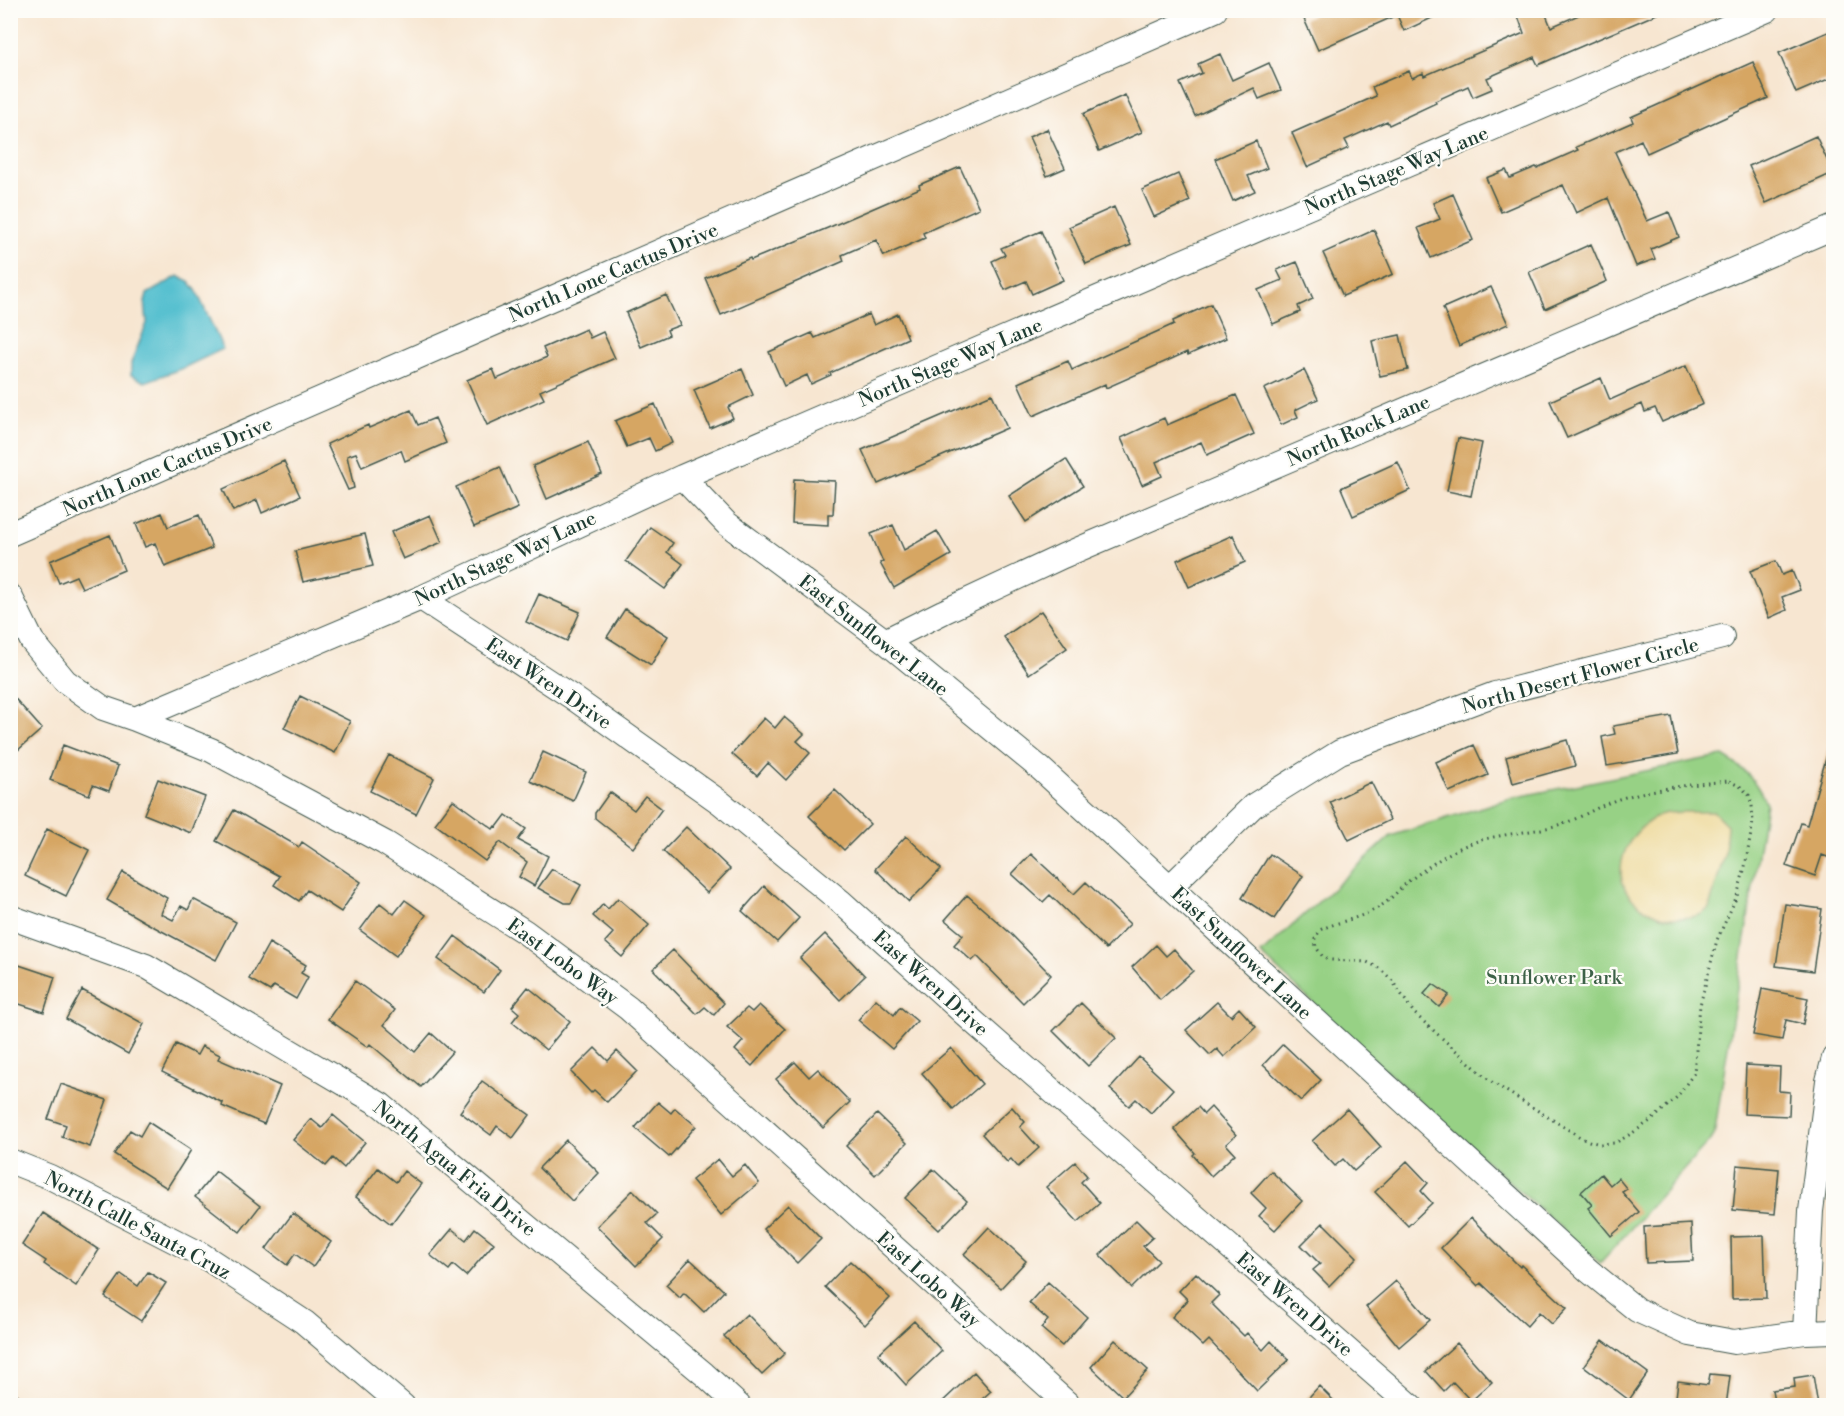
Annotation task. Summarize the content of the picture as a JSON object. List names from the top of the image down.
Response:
{
  "streets": {
    "street": [
      "North Stage Way Lane",
      "North Lone Cactus Drive",
      "North Rock Lane",
      "East Sunflower Lane",
      "North Desert Flower Circle",
      "East Wren Drive",
      "East Lobo Way",
      "North Agua Fria Drive",
      "North Calle Santa Cruz"
    ]
  },
  "crossings": [
    ["North Stage Way Lane", "East Sunflower Lane"],
    ["North Stage Way Lane", "East Wren Drive"],
    ["North Stage Way Lane", "East Lobo Way"],
    ["North Rock Lane", "East Sunflower Lane"],
    ["East Sunflower Lane", "North Desert Flower Circle"]
  ],
  "parks": ["Sunflower Park"]
}
